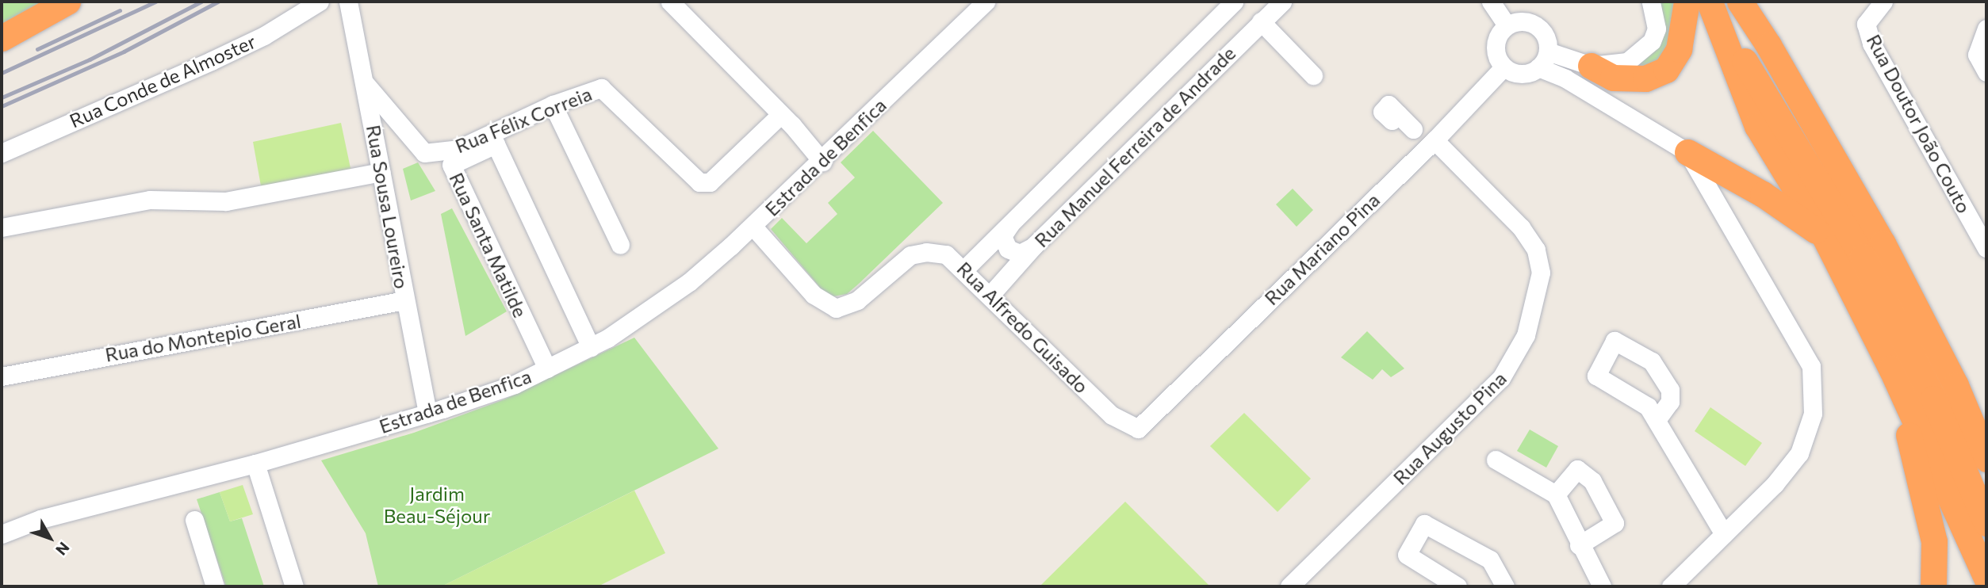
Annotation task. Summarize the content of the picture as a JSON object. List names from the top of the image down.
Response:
{
  "streets": {
    "street": [
      "Rua Conde de Almoster",
      "Rua Félix Correia",
      "Rua Doutor João Couto",
      "Rua Manuel Ferreira de Andrade",
      "Estrada de Benfica",
      "Rua Sousa Loureiro",
      "Rua Santa Matilde",
      "Rua Mariano Pina",
      "Rua Alfredo Guisado",
      "Rua do Montepio Geral",
      "Rua Augusto Pina"
    ]
  },
  "crossings": [
    ["Rua Félix Correia", "Rua Sousa Loureiro"],
    ["Rua Manuel Ferreira de Andrade", "Rua Alfredo Guisado"],
    ["Estrada de Benfica", "Rua Sousa Loureiro"],
    ["Estrada de Benfica", "Rua Santa Matilde"],
    ["Estrada de Benfica", "Rua Alfredo Guisado"],
    ["Rua Sousa Loureiro", "Rua do Montepio Geral"],
    ["Rua Mariano Pina", "Rua Alfredo Guisado"],
    ["Rua Mariano Pina", "Rua Augusto Pina"]
  ],
  "parks": ["Jardim Beau-Séjour"],
  "north": "bottom right"
}
